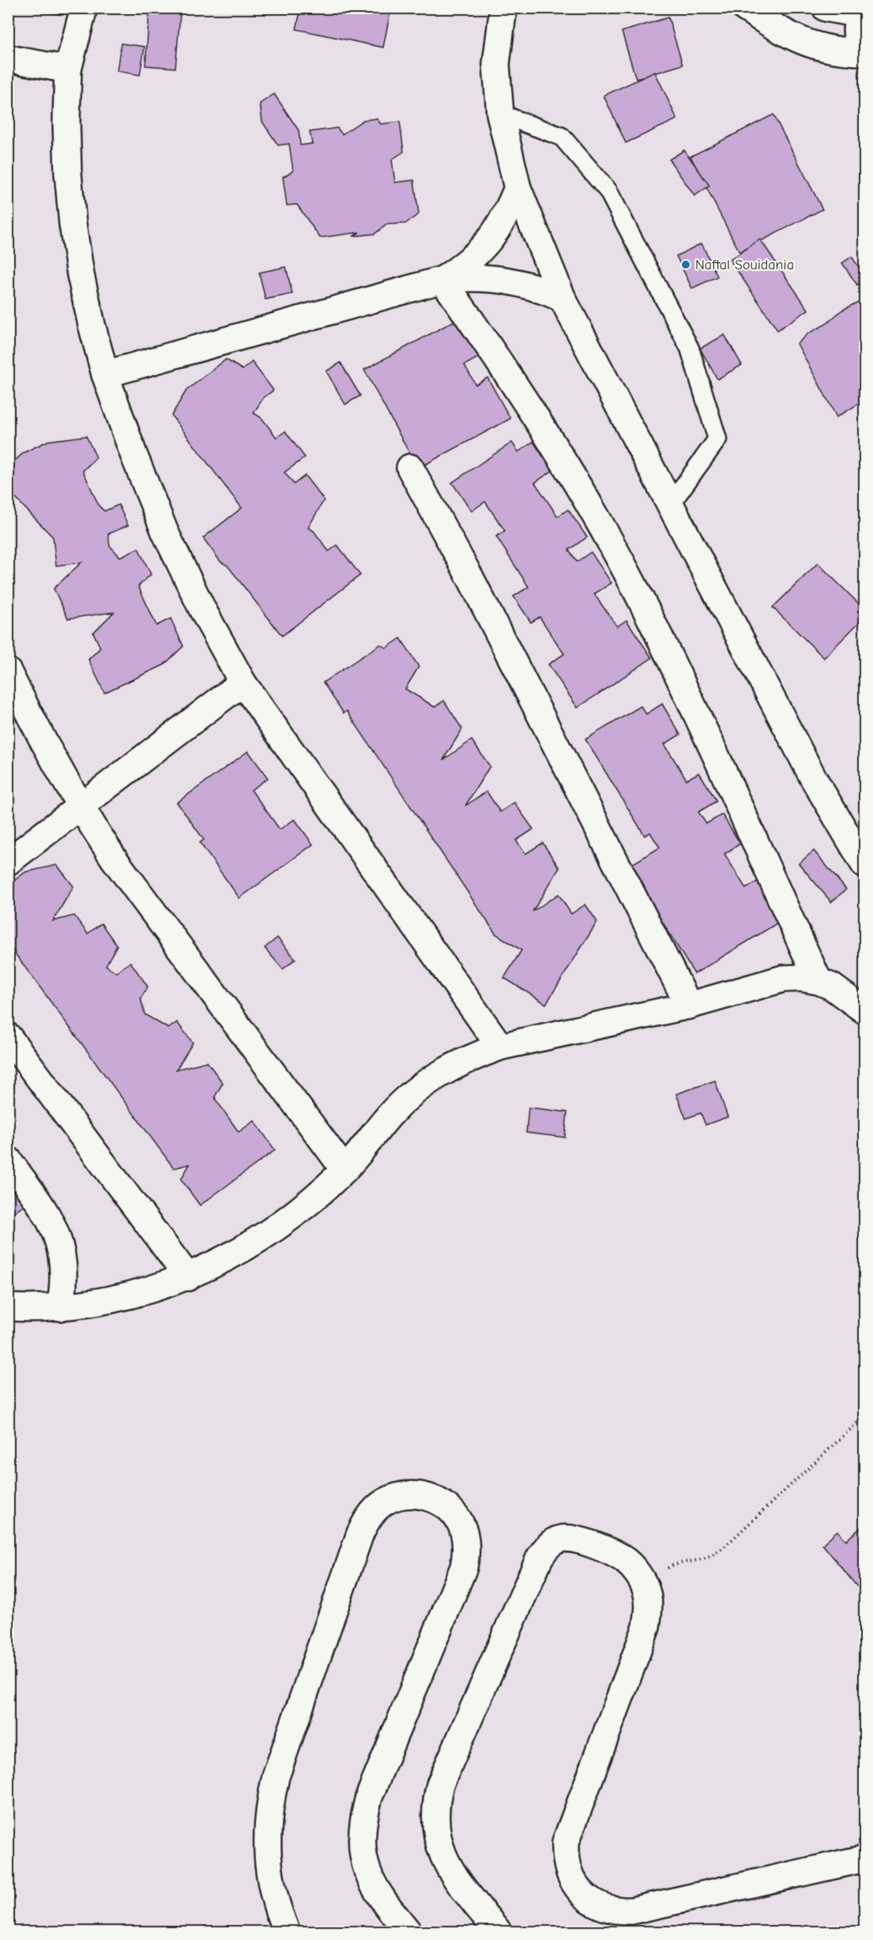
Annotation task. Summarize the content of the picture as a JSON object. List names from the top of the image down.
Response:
{
  "places": ["Naftal Souidania"]
}
